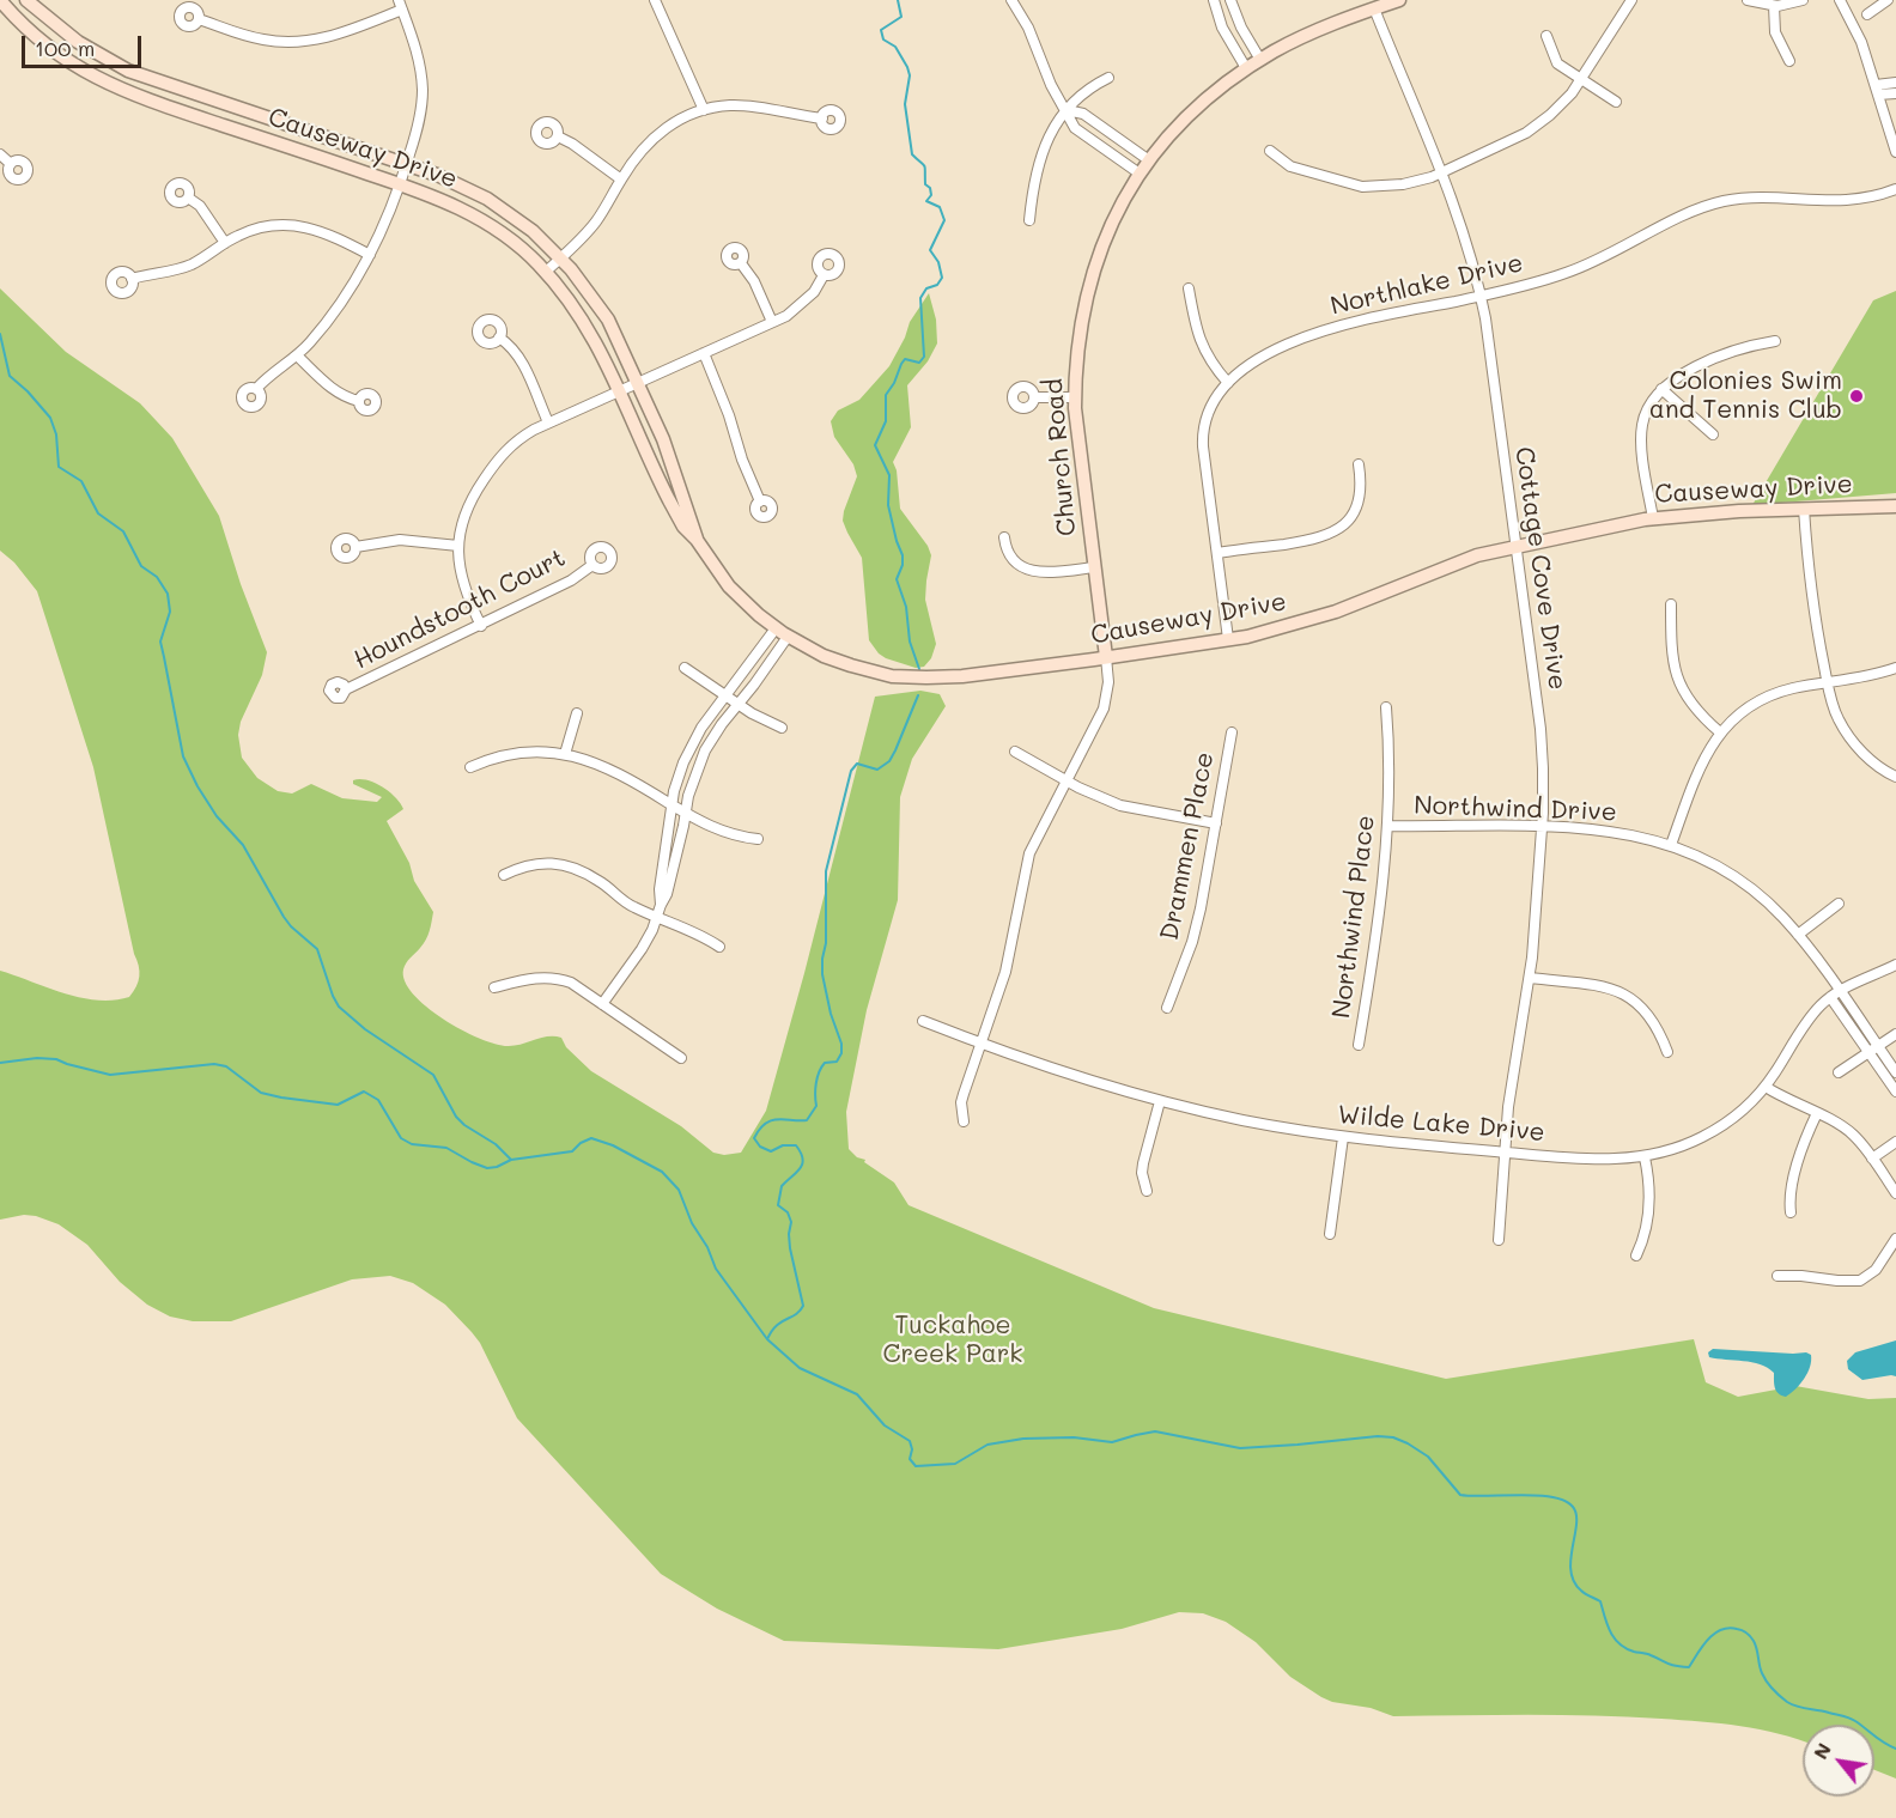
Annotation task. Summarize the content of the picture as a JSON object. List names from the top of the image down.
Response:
{
  "streets": {
    "street": [
      "Causeway Drive",
      "Northlake Drive",
      "Church Road",
      "Cottage Cove Drive",
      "Houndstooth Court",
      "Northwind Drive",
      "Drammen Place",
      "Northwind Place",
      "Wilde Lake Drive"
    ]
  },
  "crossings": [
    ["Causeway Drive", "Northlake Drive"],
    ["Causeway Drive", "Church Road"],
    ["Causeway Drive", "Cottage Cove Drive"],
    ["Northlake Drive", "Cottage Cove Drive"],
    ["Church Road", "Cottage Cove Drive"],
    ["Church Road", "Wilde Lake Drive"],
    ["Cottage Cove Drive", "Northwind Drive"],
    ["Cottage Cove Drive", "Wilde Lake Drive"],
    ["Northwind Drive", "Northwind Place"],
    ["Northwind Drive", "Wilde Lake Drive"]
  ],
  "parks": ["Tuckahoe Creek Park"],
  "places": ["Colonies Swim and Tennis Club"],
  "scale_bar": "100 m",
  "north": "top left"
}
